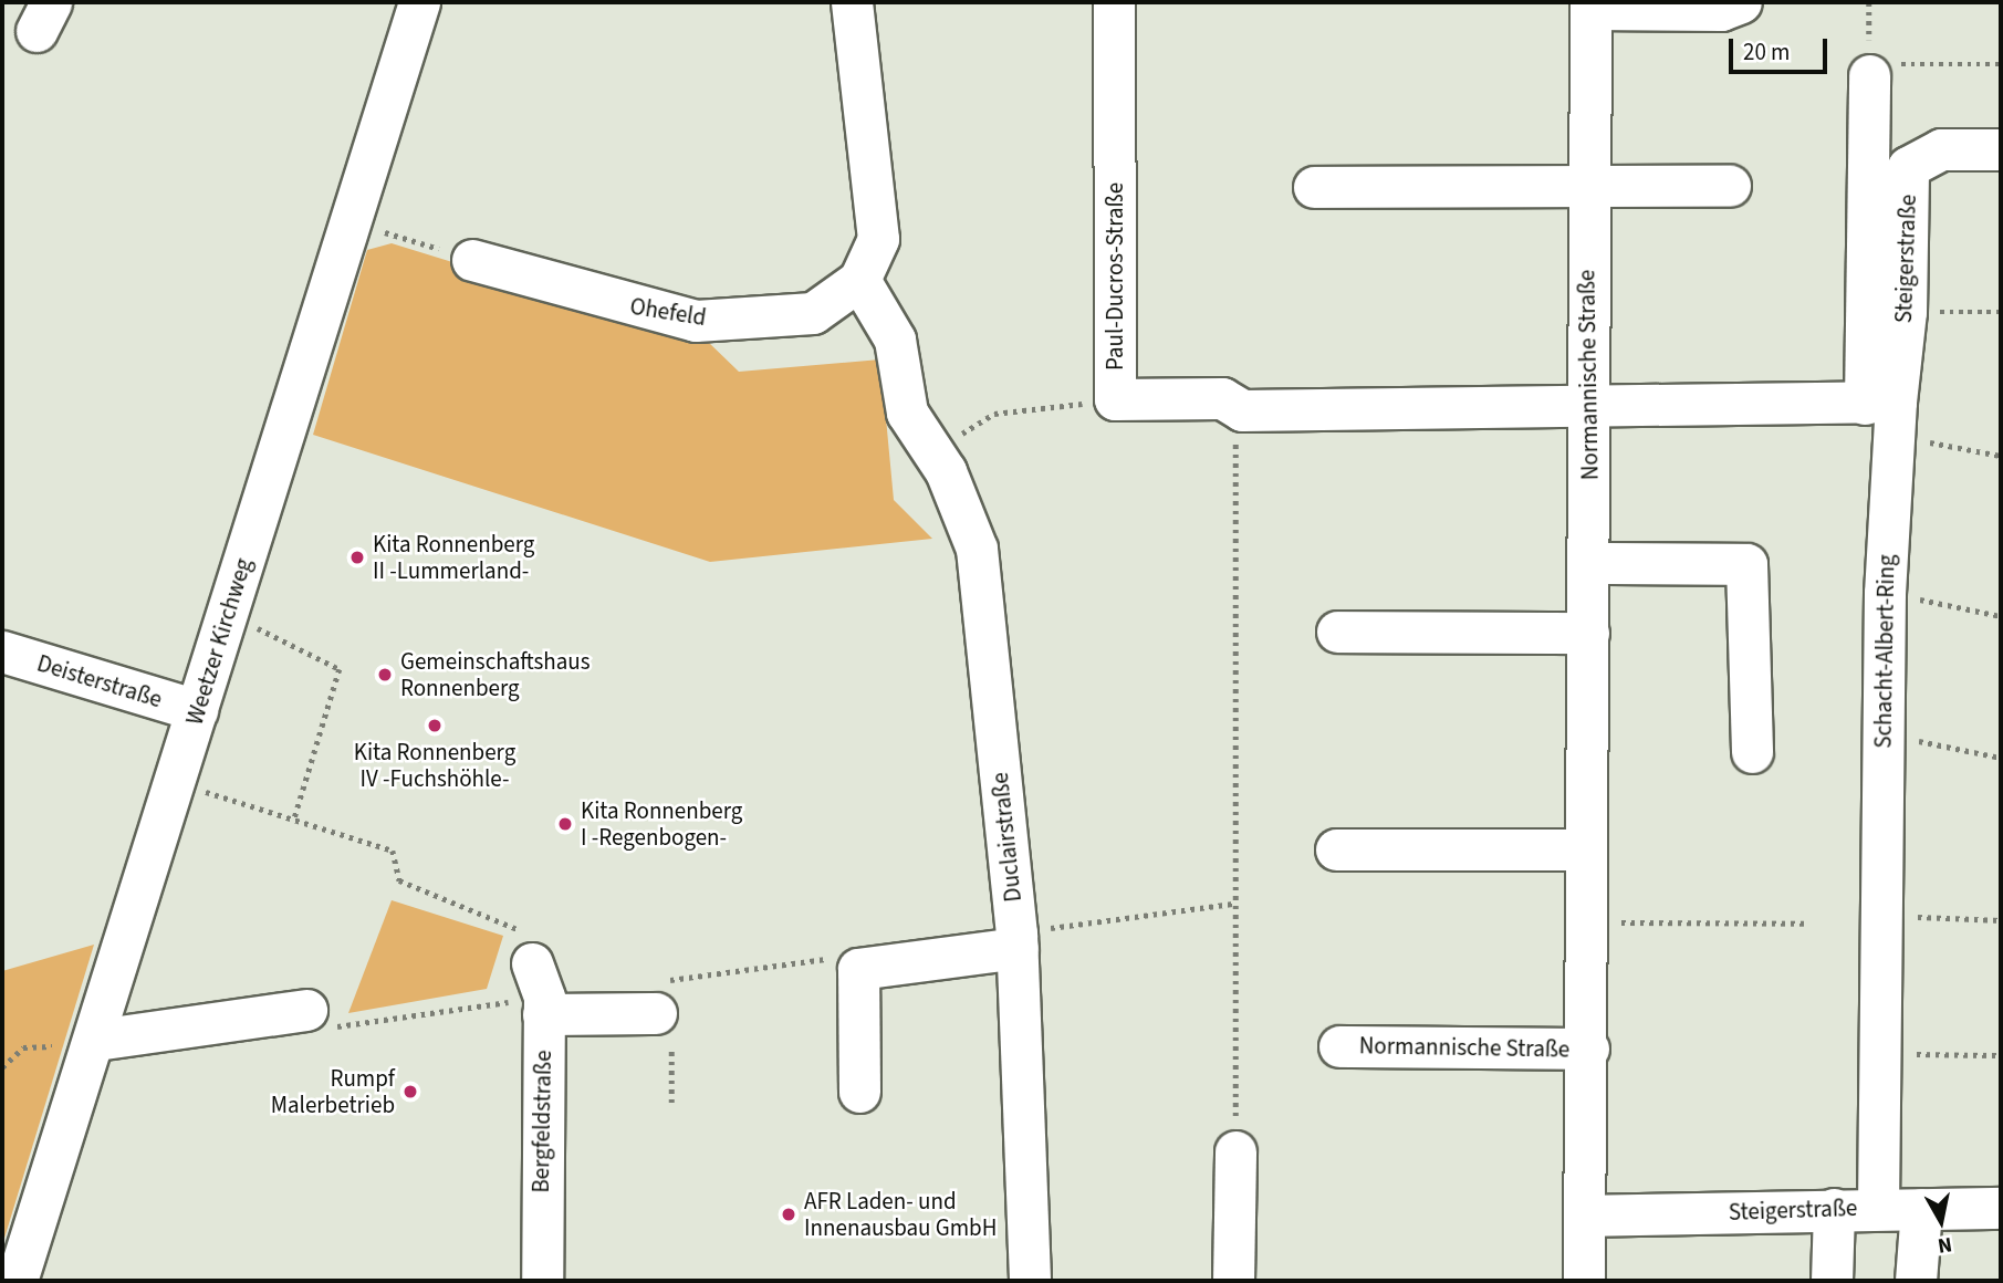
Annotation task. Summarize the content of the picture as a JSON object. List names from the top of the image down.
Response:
{
  "streets": {
    "street": [
      "Steigerstraße",
      "Paul-Ducros-Straße",
      "Ohefeld",
      "Normannische Straße",
      "Weetzer Kirchweg",
      "Schacht-Albert-Ring",
      "Deisterstraße",
      "Duclairstraße",
      "Bergfeldstraße"
    ]
  },
  "crossings": [
    ["Steigerstraße", "Normannische Straße"],
    ["Steigerstraße", "Schacht-Albert-Ring"],
    ["Paul-Ducros-Straße", "Normannische Straße"],
    ["Ohefeld", "Duclairstraße"],
    ["Weetzer Kirchweg", "Deisterstraße"]
  ],
  "places": [
    "Kita Ronnenberg II -Lummerland-",
    "Gemeinschaftshaus Ronnenberg",
    "Kita Ronnenberg IV -Fuchshöhle-",
    "Kita Ronnenberg I -Regenbogen-",
    "Rumpf Malerbetrieb",
    "AFR Laden- und Innenausbau GmbH"
  ],
  "scale_bar": "20 m",
  "north": "bottom"
}
